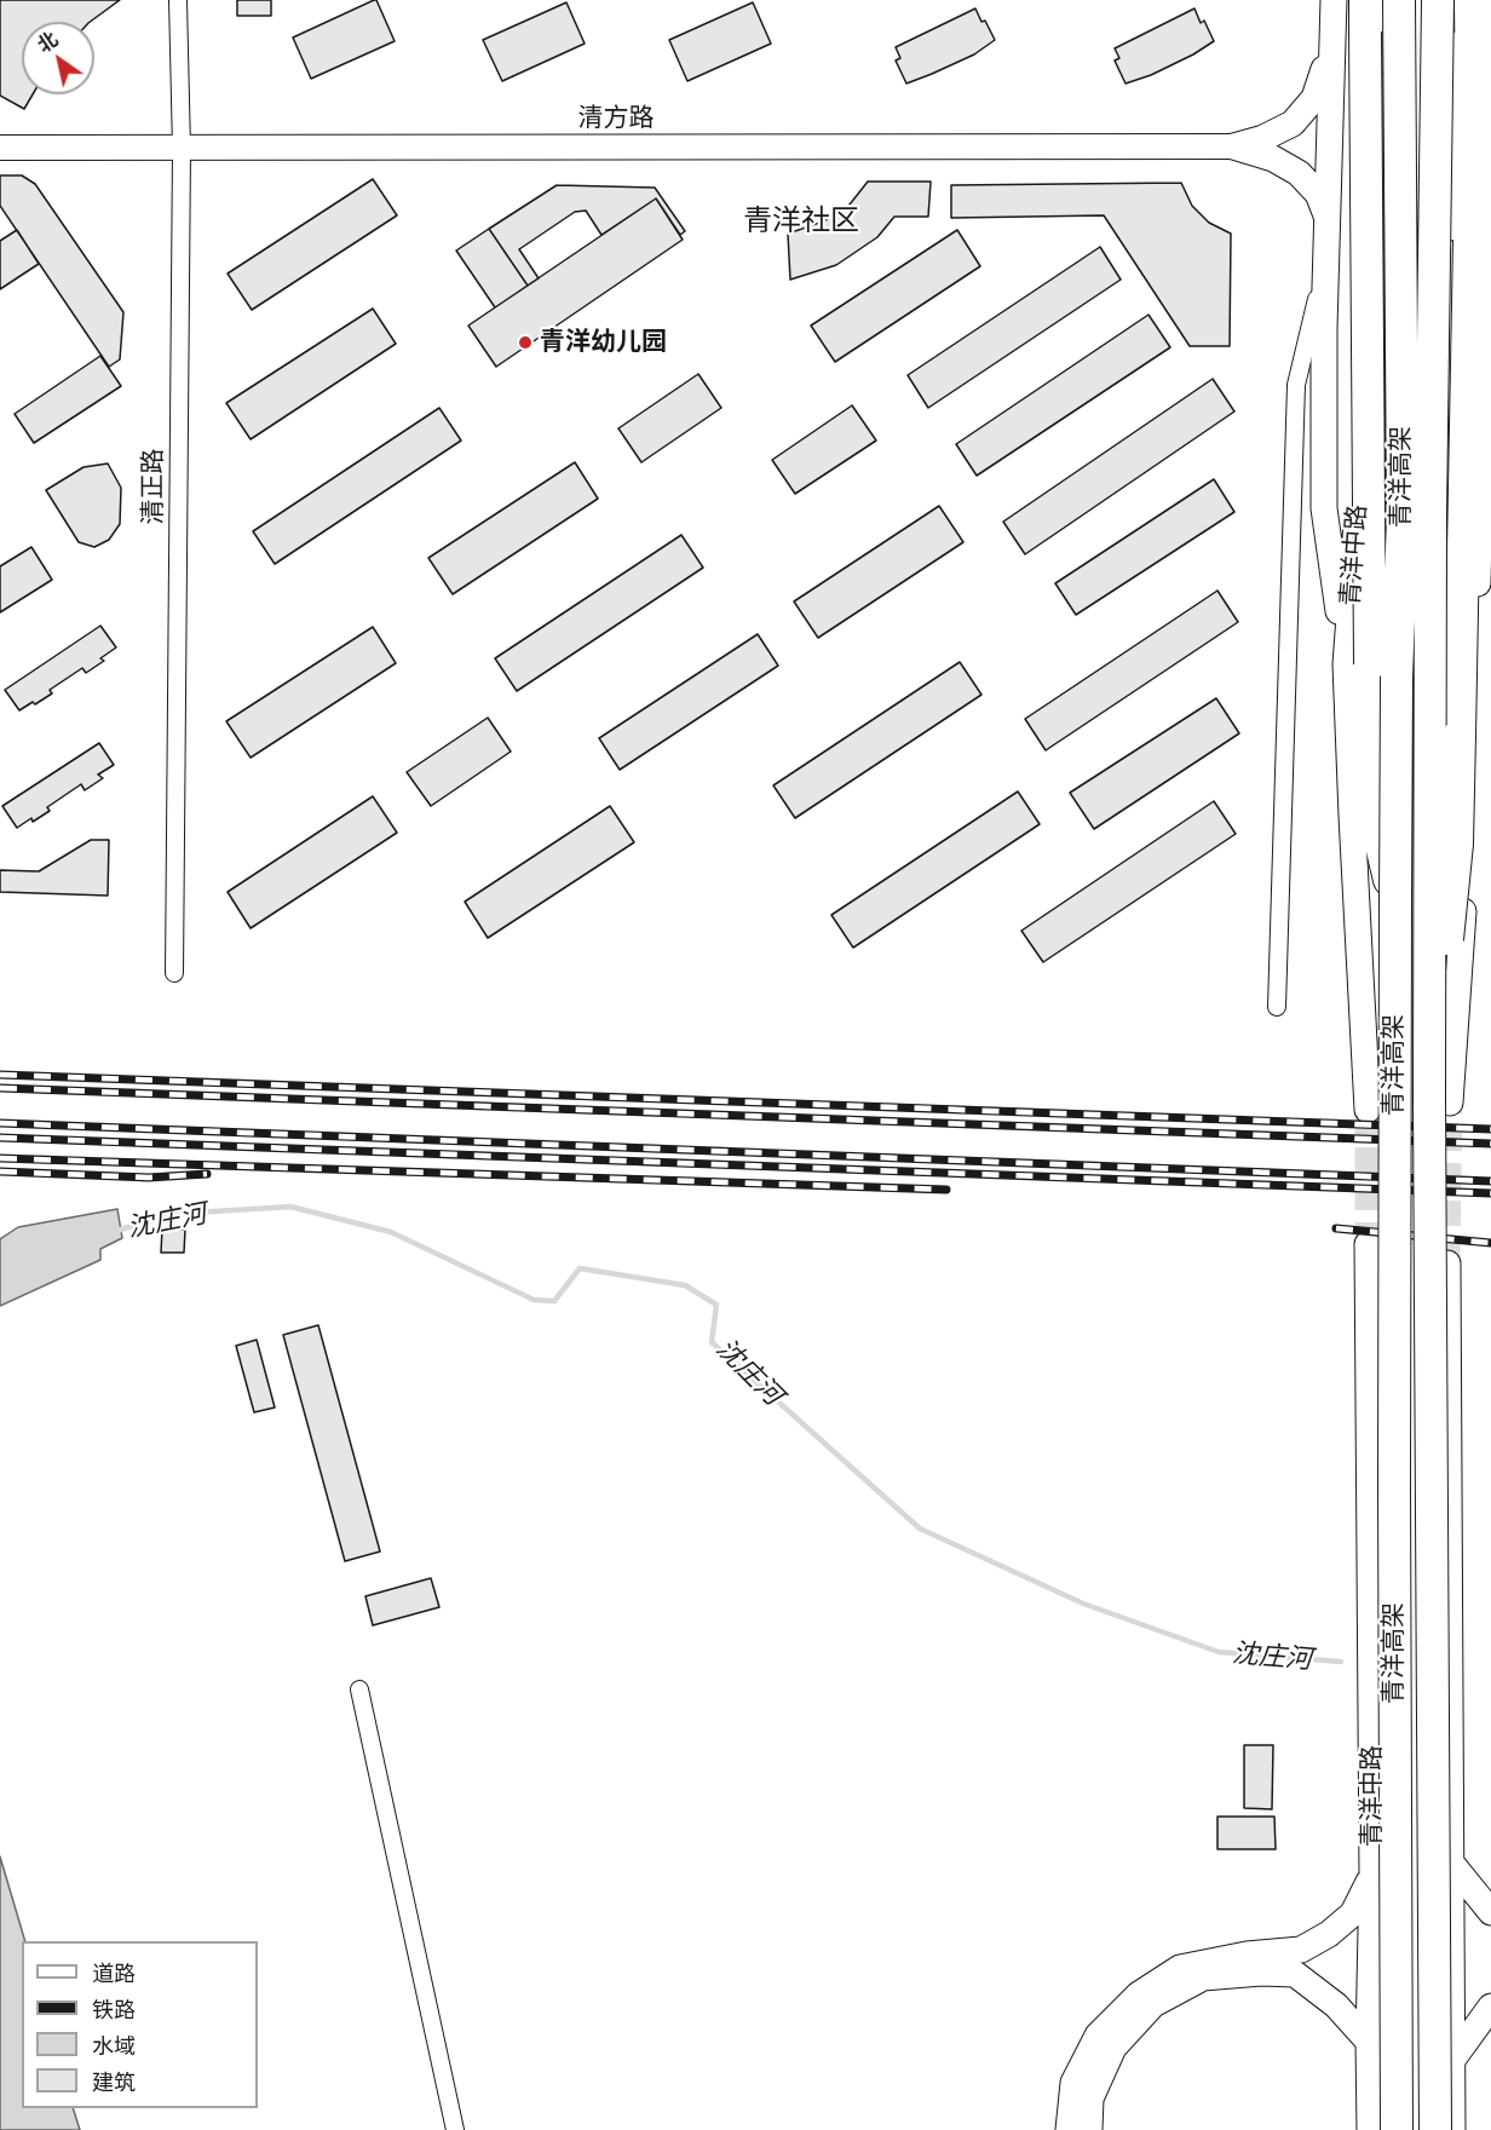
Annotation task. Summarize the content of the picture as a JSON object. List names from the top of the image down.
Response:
{
  "streets": {
    "highway": ["青洋高架"],
    "main road": ["青洋中路"],
    "street": ["清方路", "清正路"]
  },
  "crossings": [
    ["清方路", "清正路"]
  ],
  "districts": ["青洋社区"],
  "water": ["沈庄河"],
  "places": ["青洋幼儿园"],
  "legend": [
    "道路",
    "铁路",
    "水域",
    "建筑"
  ],
  "north": "top left"
}
